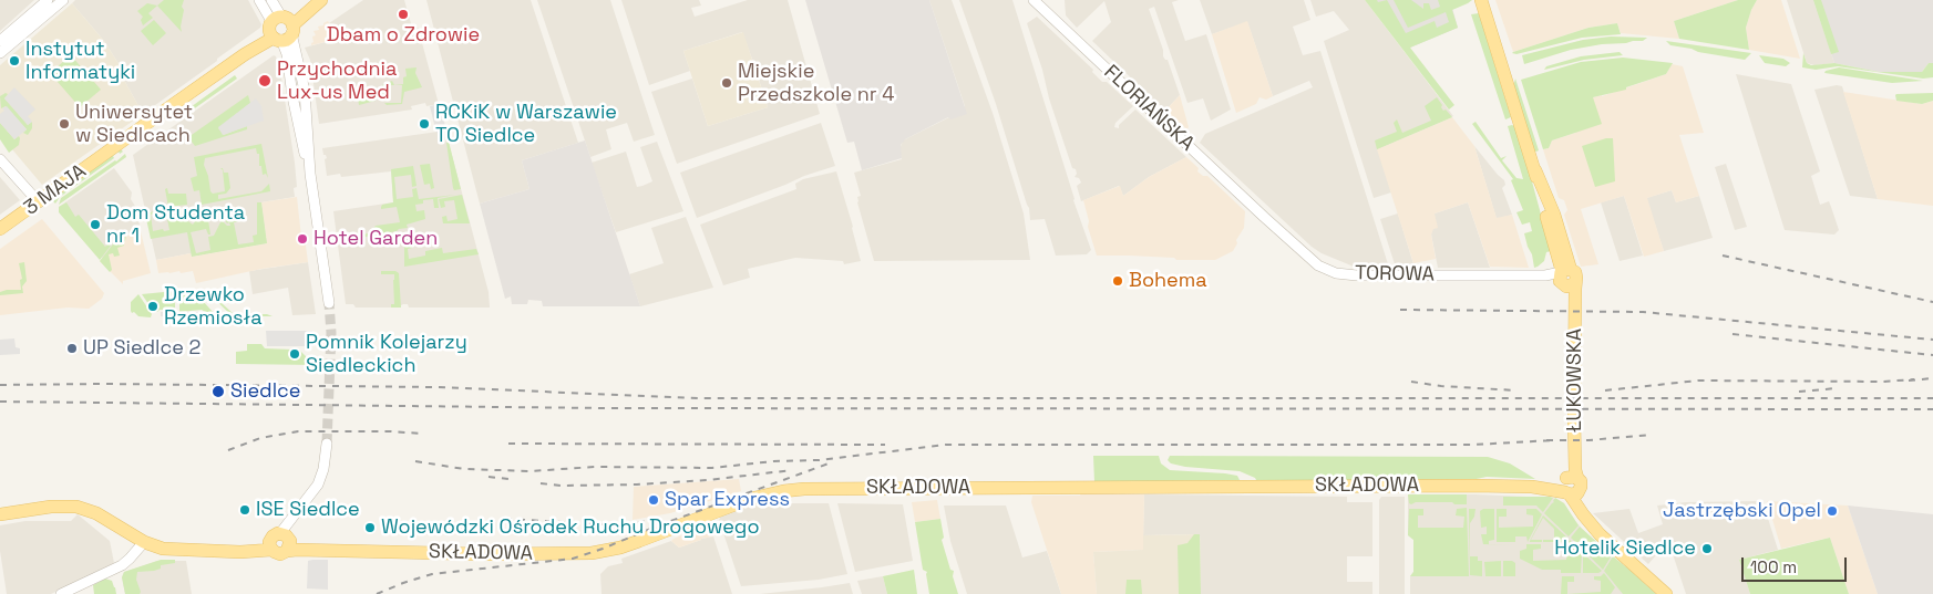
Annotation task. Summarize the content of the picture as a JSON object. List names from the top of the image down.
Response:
{
  "streets": {
    "main road": ["3 MAJA", "ŁUKOWSKA", "SKŁADOWA"],
    "street": ["FLORIAŃSKA", "TOROWA"]
  },
  "crossings": [
    ["FLORIAŃSKA", "TOROWA"],
    ["TOROWA", "ŁUKOWSKA"],
    ["ŁUKOWSKA", "SKŁADOWA"]
  ],
  "places": [
    "Dbam o Zdrowie",
    "Instytut Informatyki",
    "Przychodnia Lux-us Med",
    "Miejskie Przedszkole nr 4",
    "Uniwersytet w Siedlcach",
    "RCKiK w Warszawie TO Siedlce",
    "Dom Studenta nr 1",
    "Hotel Garden",
    "Bohema",
    "Drzewko Rzemiosła",
    "UP Siedlce 2",
    "Pomnik Kolejarzy Siedleckich",
    "Siedlce",
    "Spar Express",
    "ISE Siedlce",
    "Jastrzębski Opel",
    "Wojewódzki Ośrodek Ruchu Drogowego",
    "Hotelik Siedlce"
  ],
  "scale_bar": "100 m"
}
